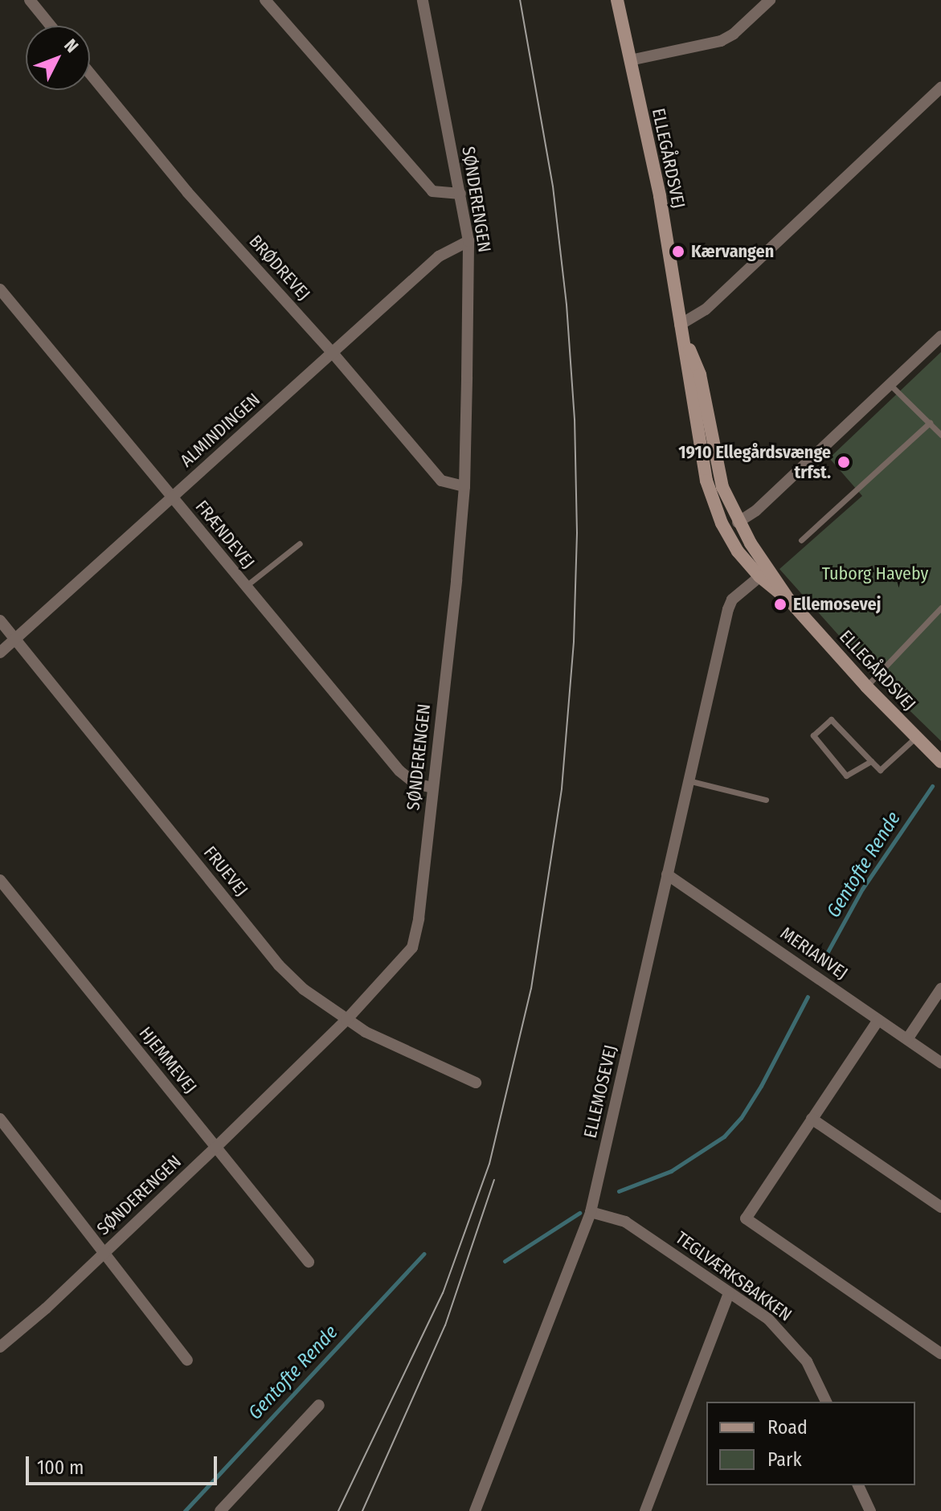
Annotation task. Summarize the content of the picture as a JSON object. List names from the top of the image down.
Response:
{
  "streets": {
    "street": [
      "ELLEGÅRDSVEJ",
      "SØNDERENGEN",
      "BRØDREVEJ",
      "ALMINDINGEN",
      "FRÆNDEVEJ",
      "FRUEVEJ",
      "MERIANVEJ",
      "HJEMMEVEJ",
      "ELLEMOSEVEJ",
      "TEGLVÆRKSBAKKEN"
    ]
  },
  "crossings": [
    ["ELLEGÅRDSVEJ", "ELLEMOSEVEJ"],
    ["SØNDERENGEN", "BRØDREVEJ"],
    ["SØNDERENGEN", "ALMINDINGEN"],
    ["SØNDERENGEN", "FRÆNDEVEJ"],
    ["SØNDERENGEN", "FRUEVEJ"],
    ["SØNDERENGEN", "HJEMMEVEJ"],
    ["BRØDREVEJ", "ALMINDINGEN"],
    ["ALMINDINGEN", "FRÆNDEVEJ"],
    ["ALMINDINGEN", "FRUEVEJ"],
    ["MERIANVEJ", "ELLEMOSEVEJ"],
    ["ELLEMOSEVEJ", "TEGLVÆRKSBAKKEN"]
  ],
  "water": ["Gentofte Rende"],
  "parks": ["Tuborg Haveby"],
  "places": ["Kærvangen", "1910 Ellegårdsvænge trfst.", "Ellemosevej"],
  "legend": ["Road", "Park"],
  "scale_bar": "100 m",
  "north": "top right"
}
